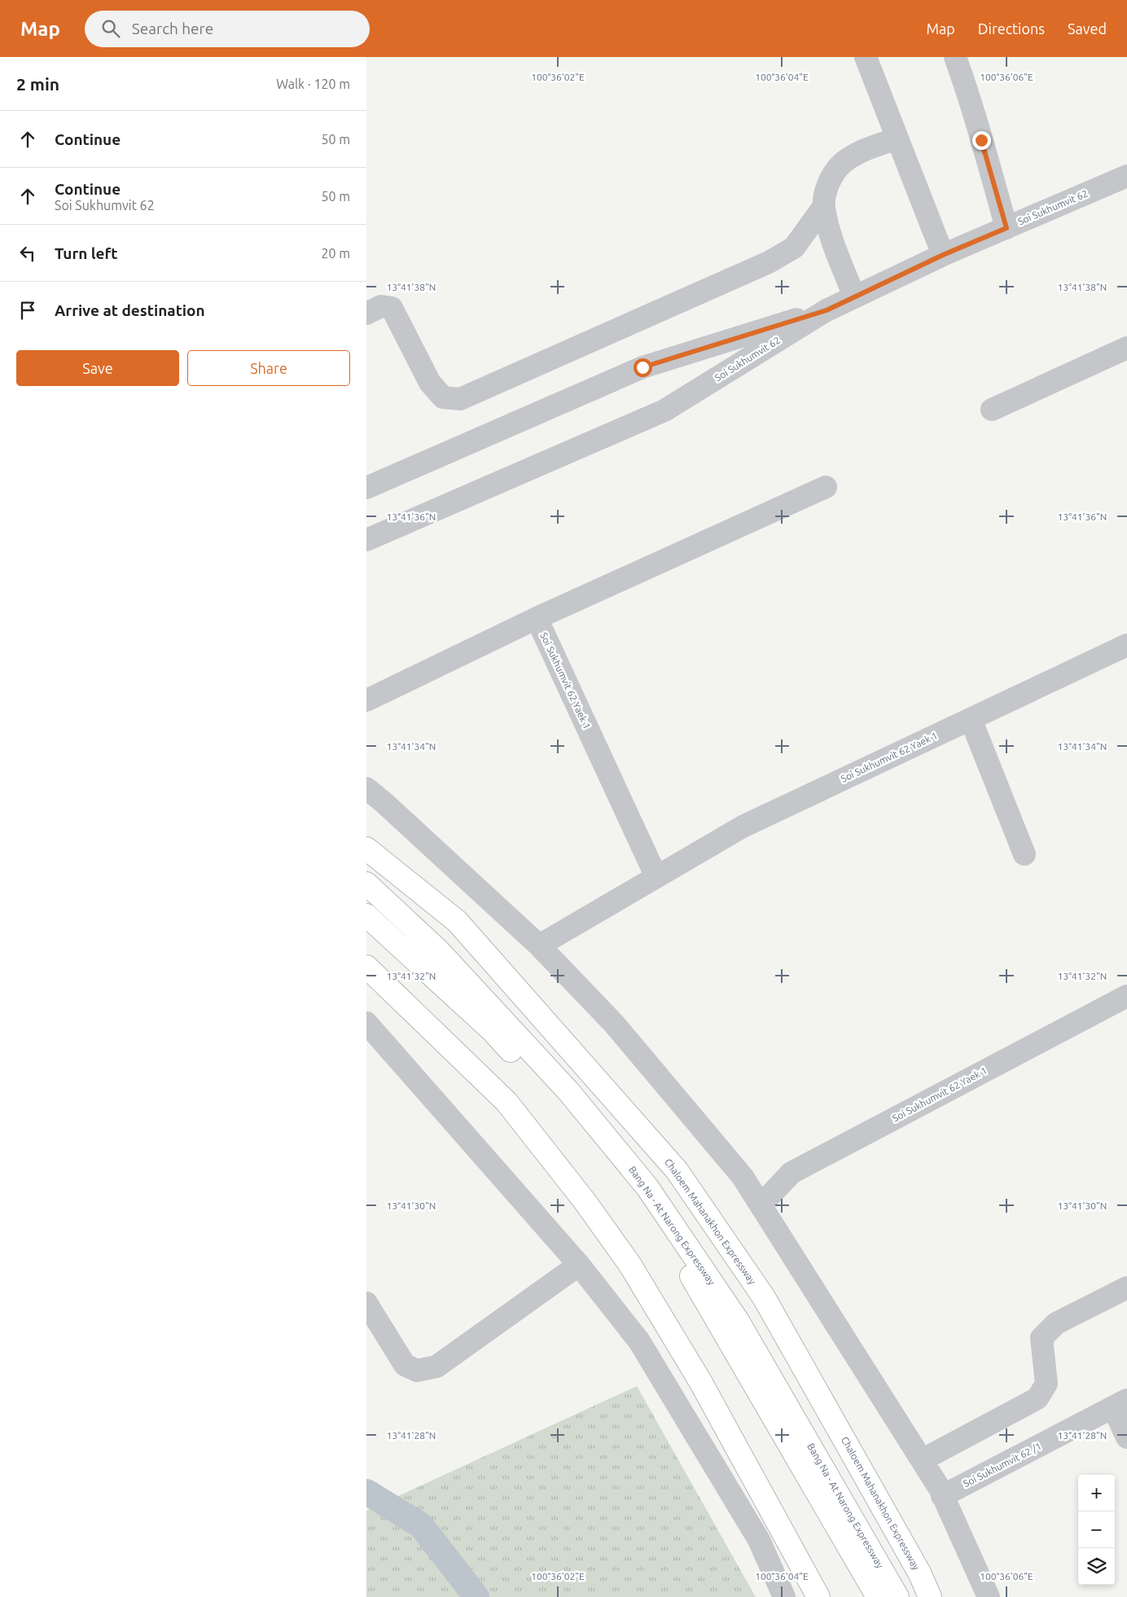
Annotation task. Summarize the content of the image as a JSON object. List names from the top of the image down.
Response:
{
  "streets": {
    "highway": ["Chaloem Mahanakhon Expressway", "Bang Na - At Narong Expressway"],
    "street": ["Soi Sukhumvit 62", "Soi Sukhumvit 62 Yaek 1", "Soi Sukhumvit 62 /1"]
  },
  "page": {
    "header": "Map",
    "search": "Search here",
    "nav": ["Map", "Directions", "Saved"],
    "heading": ["2 min", "Walk · 120 m"],
    "list": [
      ["Continue", "50 m"],
      ["Continue", "Soi Sukhumvit 62", "50 m"],
      ["Turn left", "20 m"],
      "Arrive at destination"
    ],
    "buttons": ["Save", "Share"],
    "map_buttons": ["+", "−"]
  },
  "coordinates": [
    "100°36'02\"E",
    "100°36'04\"E",
    "100°36'06\"E",
    "13°41'38\"N",
    "13°41'36\"N",
    "13°41'34\"N",
    "13°41'32\"N",
    "13°41'30\"N",
    "13°41'28\"N"
  ]
}
